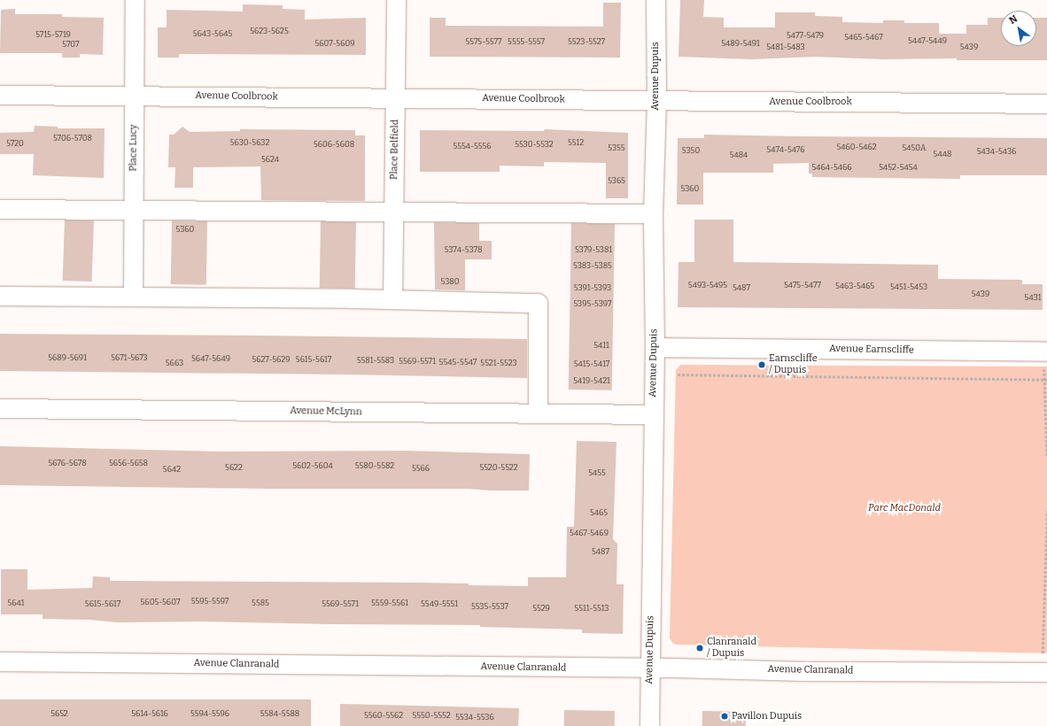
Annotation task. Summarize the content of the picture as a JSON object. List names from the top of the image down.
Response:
{
  "streets": {
    "street": [
      "Avenue Dupuis",
      "Avenue Coolbrook",
      "Place Lucy",
      "Place Belfield",
      "Avenue Earnscliffe",
      "Avenue McLynn",
      "Avenue Clanranald"
    ]
  },
  "crossings": [
    ["Avenue Dupuis", "Avenue Coolbrook"],
    ["Avenue Dupuis", "Avenue Earnscliffe"],
    ["Avenue Dupuis", "Avenue McLynn"],
    ["Avenue Dupuis", "Avenue Clanranald"],
    ["Avenue Coolbrook", "Place Lucy"],
    ["Avenue Coolbrook", "Place Belfield"]
  ],
  "parks": ["Parc MacDonald"],
  "places": ["Earnscliffe / Dupuis", "Clanranald / Dupuis", "Pavillon Dupuis"],
  "house_numbers": [
    "5623-5625",
    "5643-5645",
    "5715-5719",
    "5477-5479",
    "5465-5467",
    "5447-5449",
    "5575-5577",
    "5555-5557",
    "5523-5527",
    "5607-5609",
    "5489-5491",
    "5707",
    "5481-5483",
    "5439",
    "5706-5708",
    "5630-5632",
    "5512",
    "5720",
    "5606-5608",
    "5530-5532",
    "5554-5556",
    "5460-5462",
    "5355",
    "5450A",
    "5474-5476",
    "5350",
    "5434-5436",
    "5448",
    "5484",
    "5624",
    "5464-5466",
    "5452-5454",
    "5365",
    "5360",
    "5360",
    "5374-5378",
    "5379-5381",
    "5383-5385",
    "5380",
    "5493-5495",
    "5475-5477",
    "5463-5465",
    "5451-5453",
    "5391-5393",
    "5487",
    "5439",
    "5431",
    "5395-5397",
    "5411",
    "5689-5691",
    "5671-5673",
    "5647-5649",
    "5627-5629",
    "5615-5617",
    "5581-5583",
    "5569-5571",
    "5545-5547",
    "5663",
    "5521-5523",
    "5415-5417",
    "5419-5421",
    "5676-5678",
    "5656-5658",
    "5602-5604",
    "5580-5582",
    "5622",
    "5520-5522",
    "5566",
    "5642",
    "5455",
    "5465",
    "5467-5469",
    "5487",
    "5595-5597",
    "5605-5607",
    "5641",
    "5585",
    "5559-5561",
    "5615-5617",
    "5569-5571",
    "5549-5551",
    "5535-5537",
    "5529",
    "5511-5513",
    "5652",
    "5614-5616",
    "5594-5596",
    "5584-5588",
    "5560-5562",
    "5550-5552",
    "5534-5536"
  ],
  "north": "top left"
}
